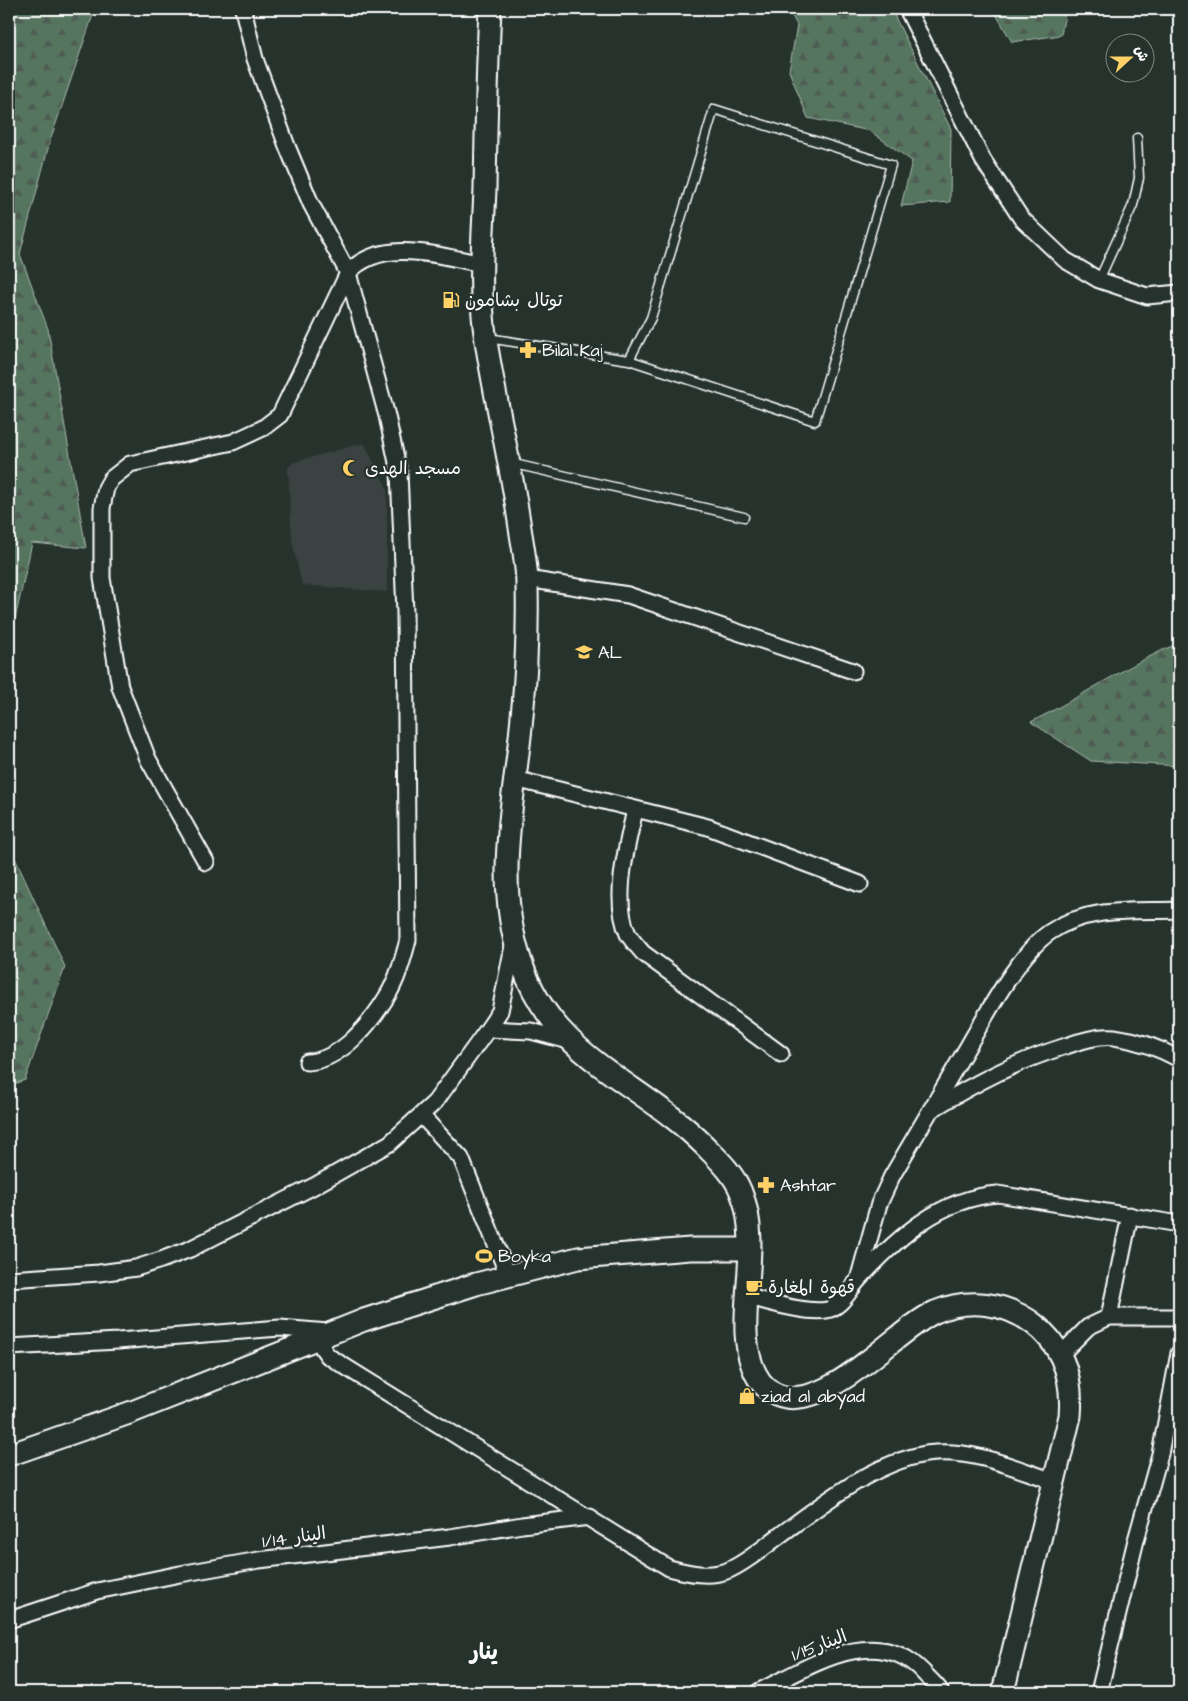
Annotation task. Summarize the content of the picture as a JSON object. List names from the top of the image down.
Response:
{
  "streets": {
    "street": ["الينار 1/14", "الينار1/15"]
  },
  "districts": ["ينار"],
  "places": {
    "fuel station": ["توتال بشامون"],
    "pharmacy": ["Bilal Kaj", "Ashtar"],
    "mosque": ["مسجد الهدى"],
    "school or university": ["AL"],
    "sports": ["Boyka"],
    "cafe": ["قهوة المغارة"],
    "shop": ["ziad al abyad"]
  },
  "north": "right"
}
